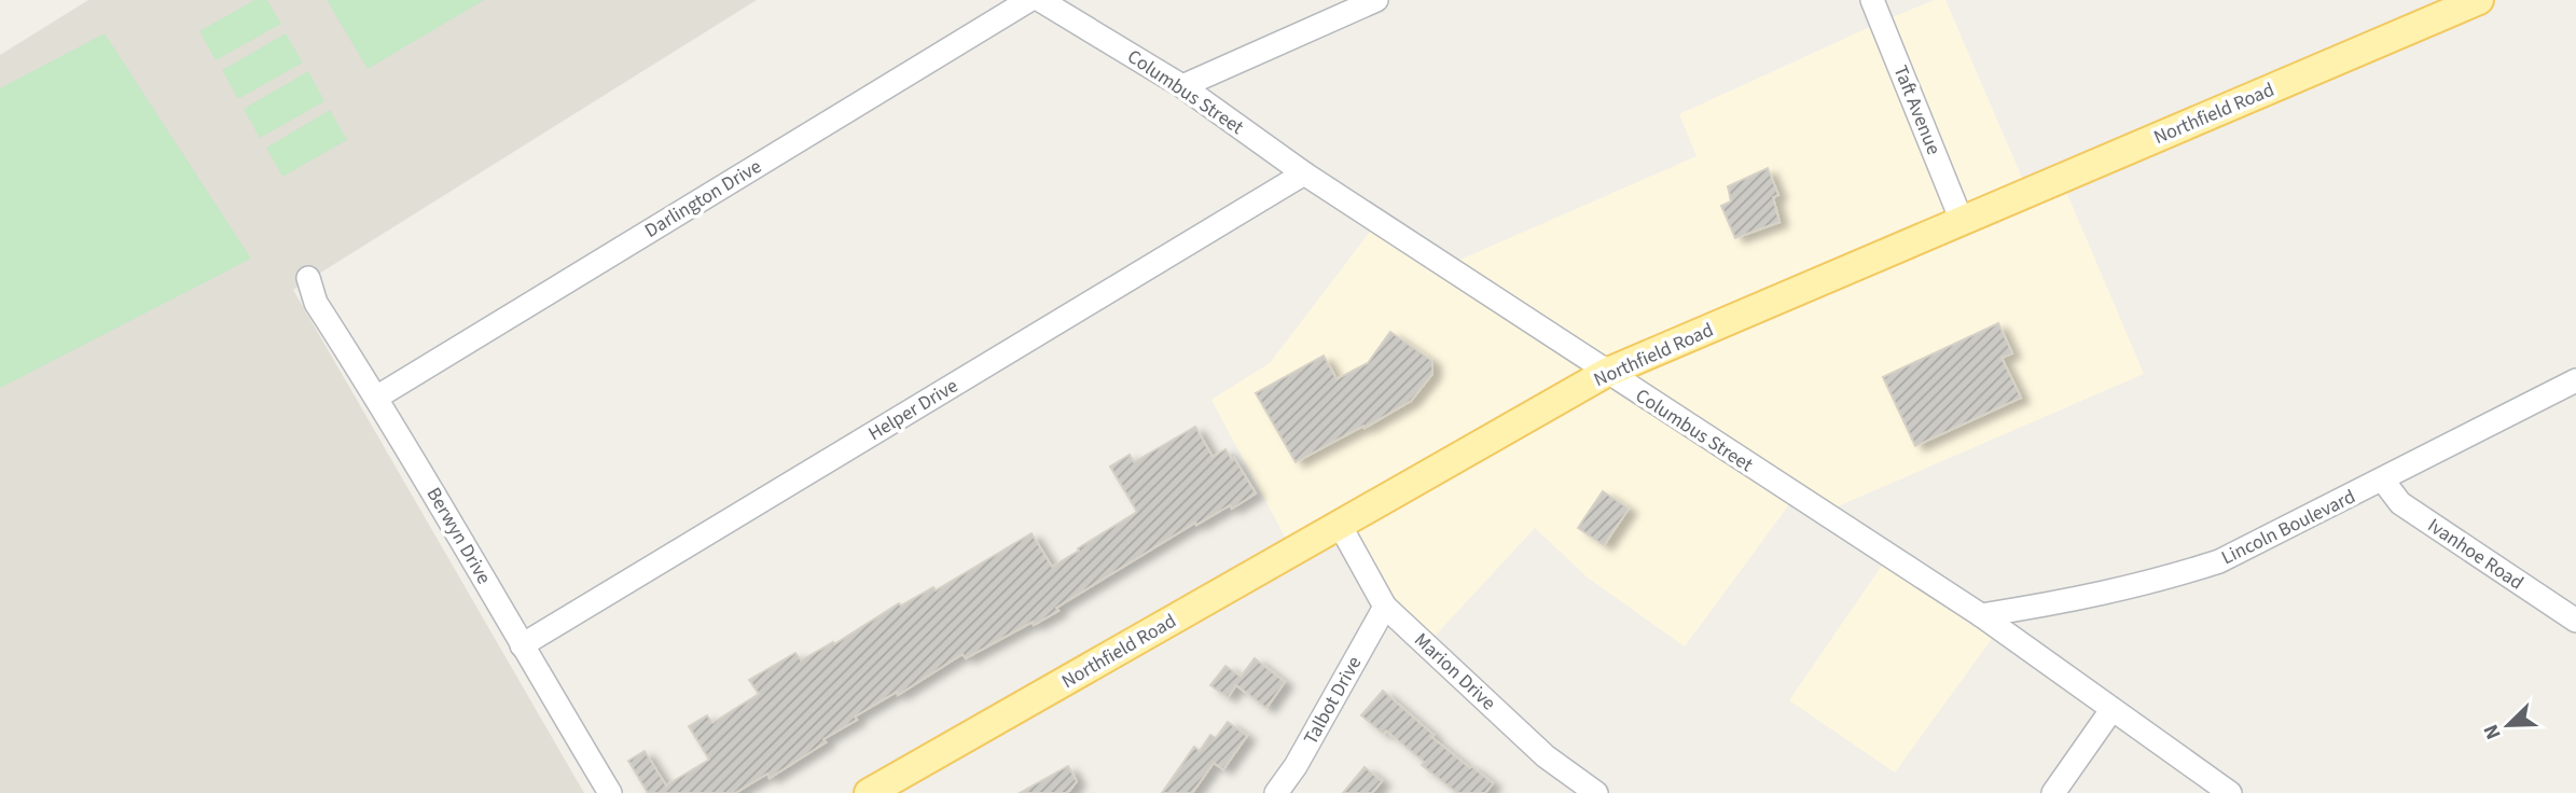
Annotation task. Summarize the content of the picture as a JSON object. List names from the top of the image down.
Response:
{
  "streets": {
    "main road": ["Northfield Road"],
    "street": [
      "Columbus Street",
      "Taft Avenue",
      "Darlington Drive",
      "Helper Drive",
      "Lincoln Boulevard",
      "Berwyn Drive",
      "Ivanhoe Road",
      "Marion Drive",
      "Talbot Drive"
    ]
  },
  "crossings": [
    ["Columbus Street", "Northfield Road"],
    ["Columbus Street", "Helper Drive"],
    ["Columbus Street", "Lincoln Boulevard"],
    ["Taft Avenue", "Northfield Road"],
    ["Northfield Road", "Marion Drive"],
    ["Darlington Drive", "Berwyn Drive"],
    ["Helper Drive", "Berwyn Drive"],
    ["Lincoln Boulevard", "Ivanhoe Road"],
    ["Marion Drive", "Talbot Drive"]
  ],
  "north": "bottom left"
}
